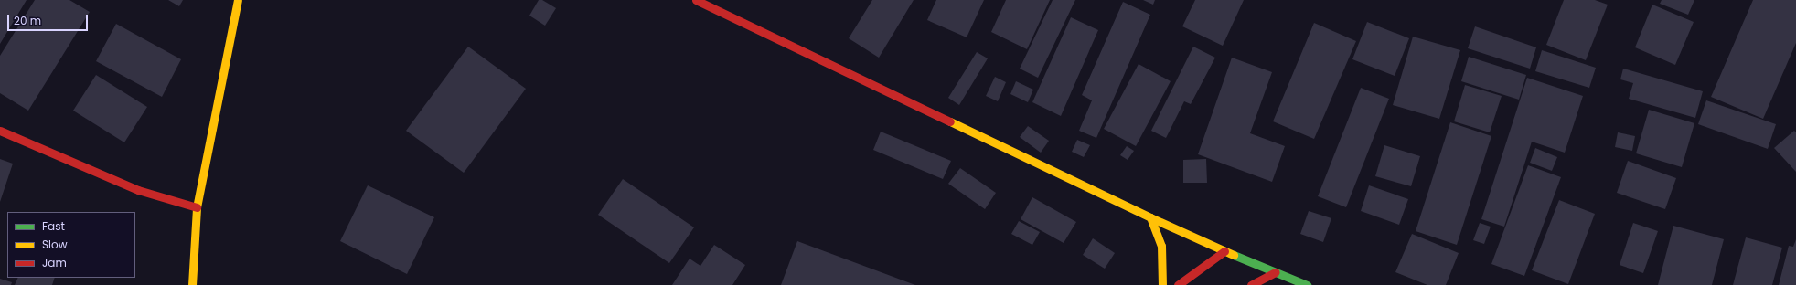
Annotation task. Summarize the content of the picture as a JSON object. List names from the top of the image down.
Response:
{
  "legend": ["Fast", "Slow", "Jam"],
  "scale_bar": "20 m"
}
